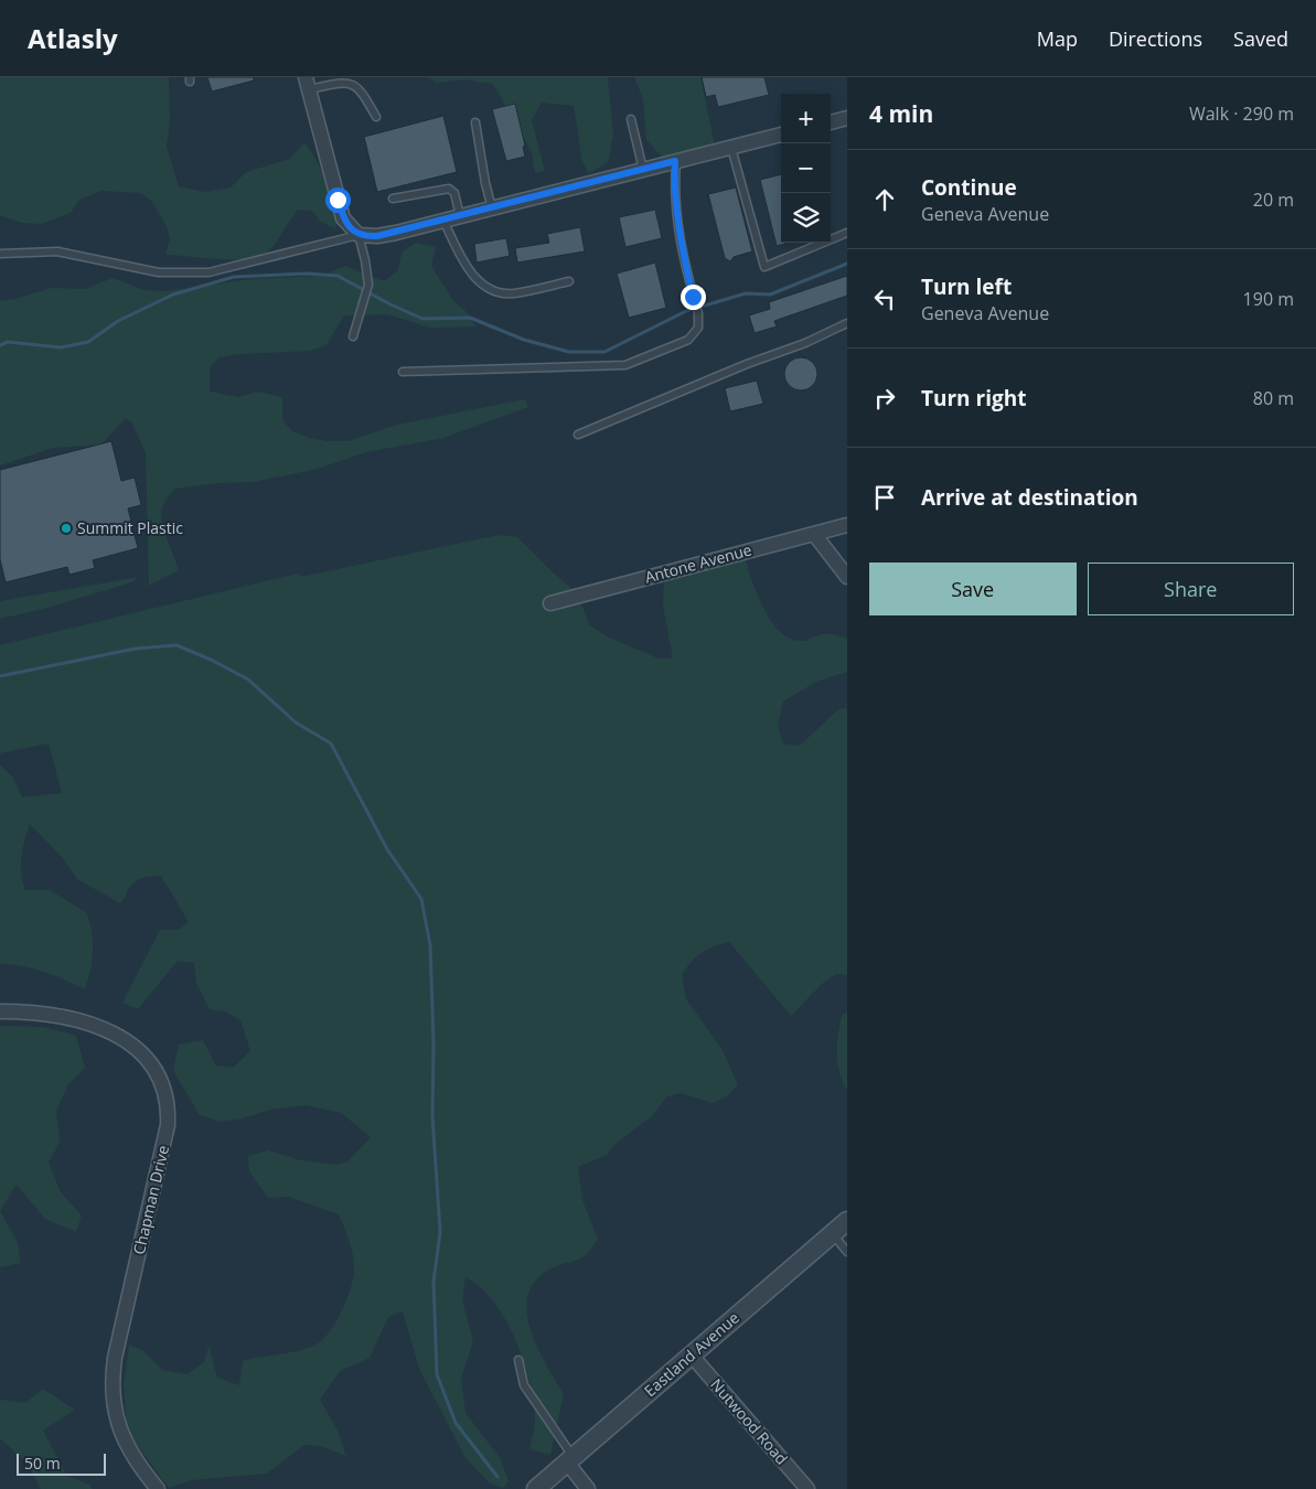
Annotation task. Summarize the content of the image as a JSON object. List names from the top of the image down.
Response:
{
  "streets": {
    "street": [
      "Antone Avenue",
      "Chapman Drive",
      "Eastland Avenue",
      "Nutwood Road"
    ]
  },
  "crossings": [
    ["Eastland Avenue", "Nutwood Road"]
  ],
  "places": ["Summit Plastic"],
  "scale_bar": "50 m",
  "page": {
    "header": "Atlasly",
    "nav": ["Map", "Directions", "Saved"],
    "heading": ["4 min", "Walk · 290 m"],
    "map_buttons": ["+", "−"],
    "list": [
      ["Continue", "Geneva Avenue", "20 m"],
      ["Turn left", "Geneva Avenue", "190 m"],
      ["Turn right", "80 m"],
      "Arrive at destination"
    ],
    "buttons": ["Save", "Share"],
    "scale": "50 m"
  }
}
